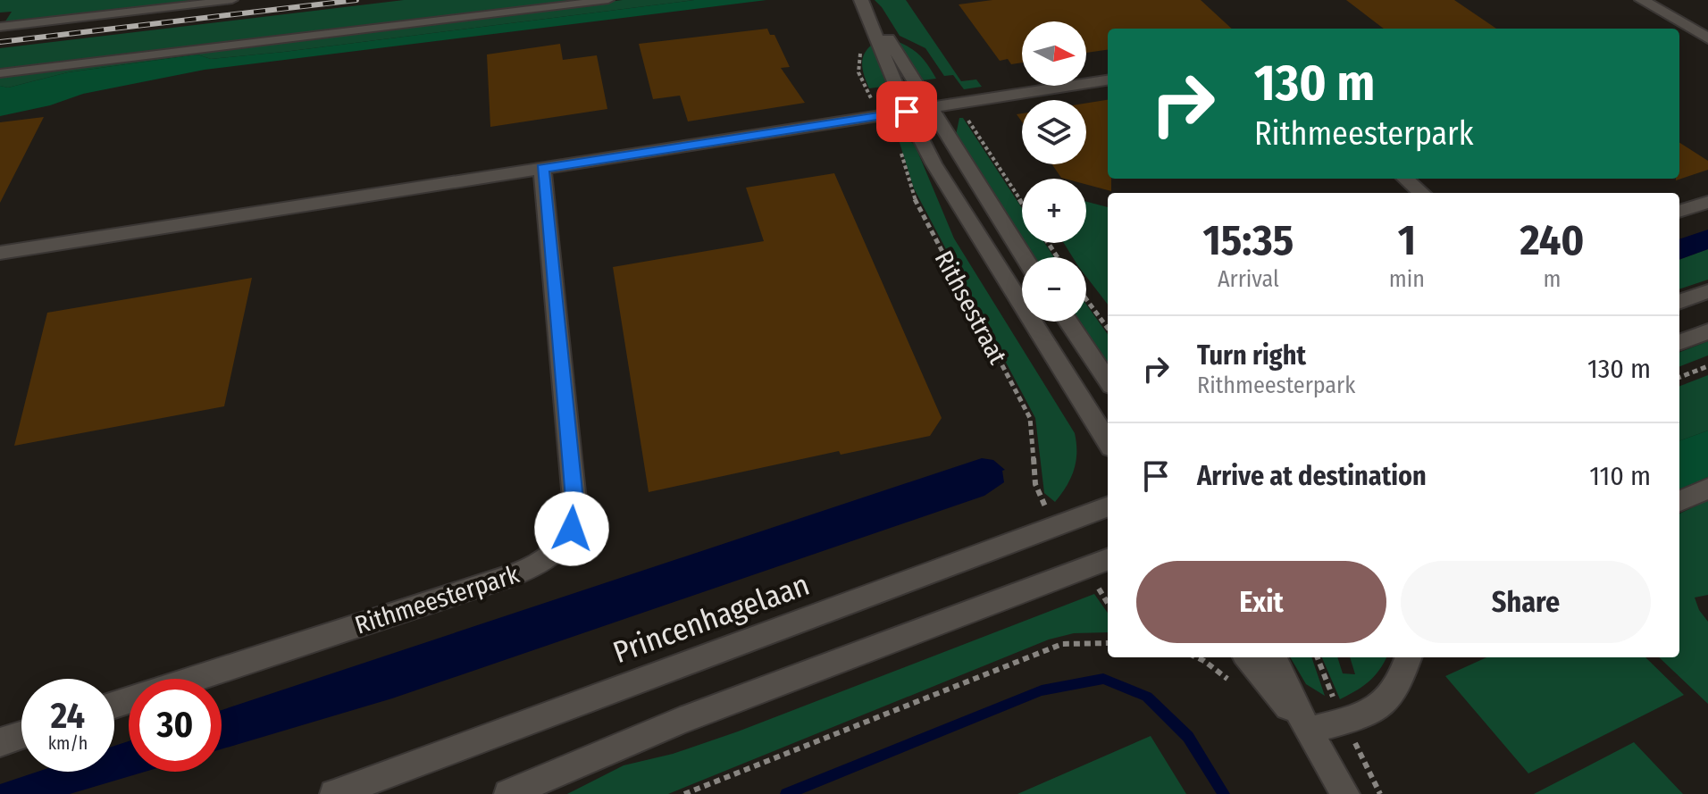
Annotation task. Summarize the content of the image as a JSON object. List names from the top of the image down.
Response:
{
  "streets": {
    "street": ["Rithsestraat", "Rithmeesterpark", "Princenhagelaan"]
  },
  "crossings": [
    ["Rithsestraat", "Princenhagelaan"]
  ],
  "north": "right",
  "page": {
    "map_buttons": ["+", "−"],
    "turn": ["130 m", "Rithmeesterpark"],
    "eta": [
      "15:35",
      "Arrival",
      "1",
      "min",
      "240",
      "m"
    ],
    "list": [
      {
        "name": "Turn right",
        "note": "Rithmeesterpark",
        "value": "130 m"
      },
      {
        "name": "Arrive at destination",
        "value": "110 m"
      }
    ],
    "buttons": ["Exit", "Share"],
    "speed": "24 km/h",
    "limit": "30"
  }
}
